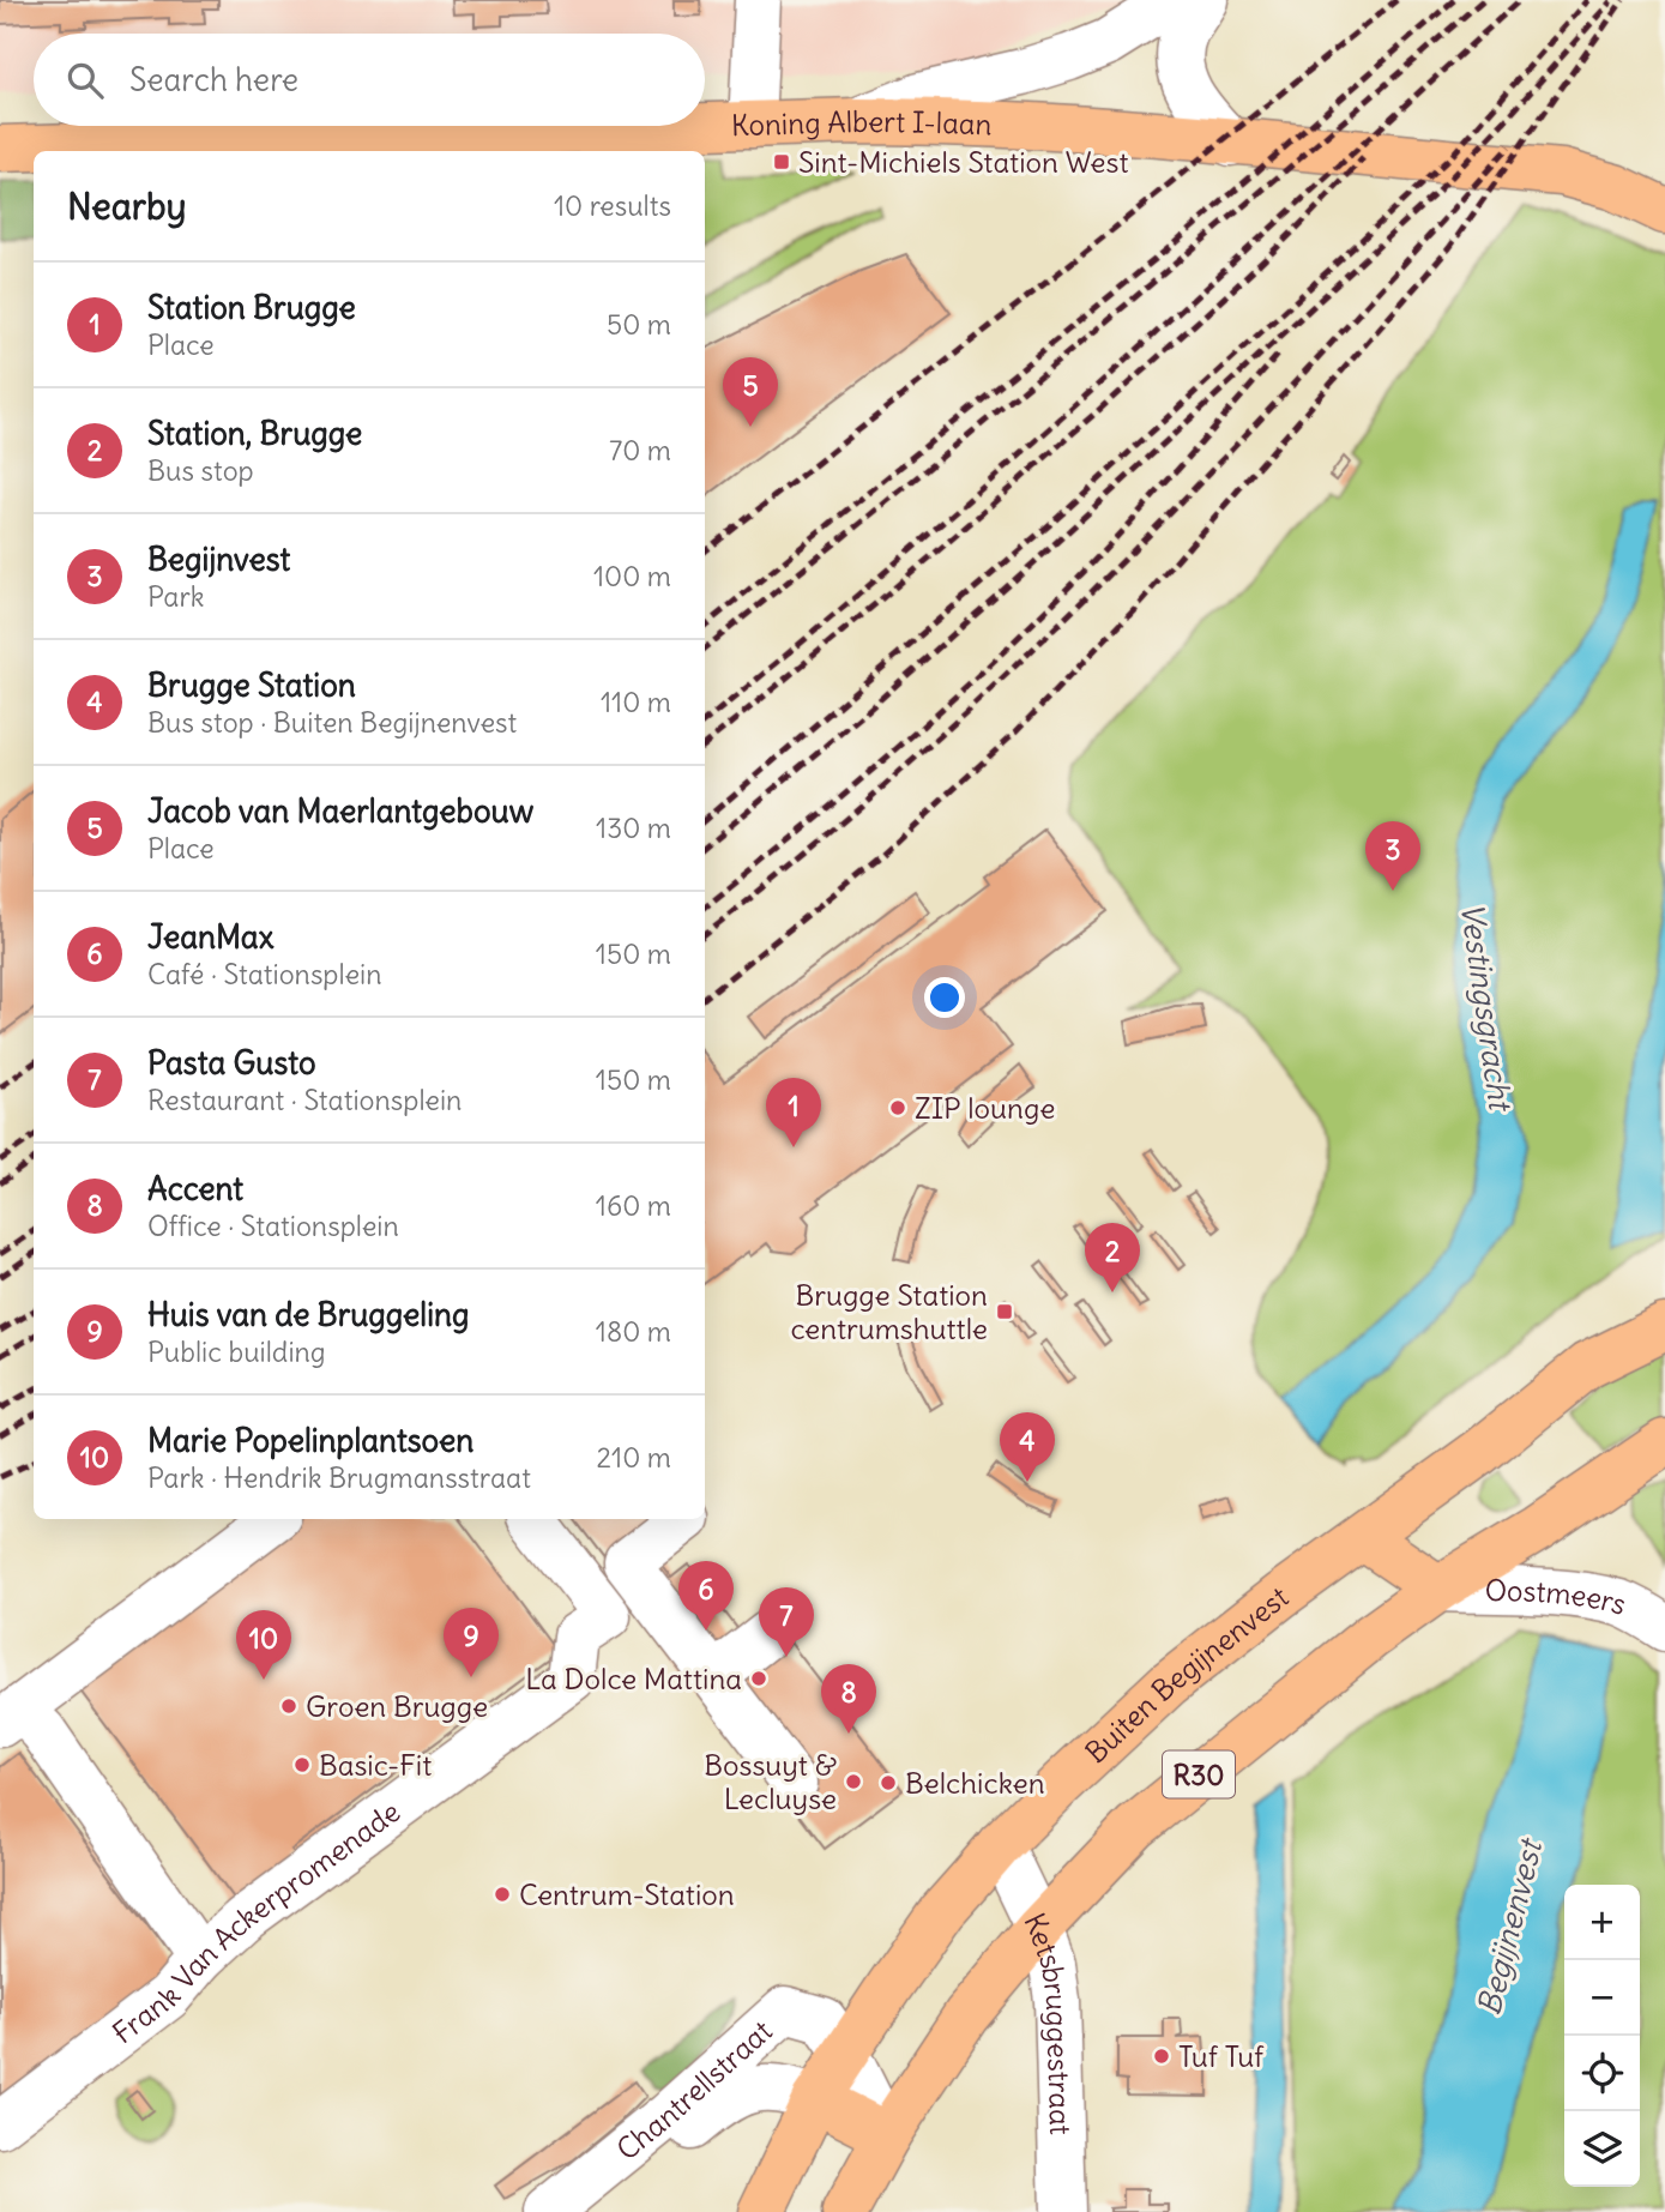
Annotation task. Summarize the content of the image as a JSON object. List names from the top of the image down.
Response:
{
  "streets": {
    "main road": ["Koning Albert I-laan", "Buiten Begijnenvest", "R30"],
    "street": [
      "Oostmeers",
      "Frank Van Ackerpromenade",
      "Ketsbruggestraat",
      "Chantrellstraat"
    ]
  },
  "crossings": [
    ["Oostmeers", "R30"],
    ["Buiten Begijnenvest", "Ketsbruggestraat"],
    ["Buiten Begijnenvest", "Chantrellstraat"],
    ["R30", "Ketsbruggestraat"],
    ["R30", "Chantrellstraat"]
  ],
  "water": ["Vestingsgracht", "Begijnenvest"],
  "places": {
    "transit": ["Sint-Michiels Station West", "Brugge Station centrumshuttle"],
    "other": [
      "ZIP lounge",
      "La Dolce Mattina",
      "Groen Brugge",
      "Basic-Fit",
      "Bossuyt & Lecluyse",
      "Belchicken",
      "Centrum-Station",
      "Tuf Tuf"
    ]
  },
  "page": {
    "search": "Search here",
    "heading": ["Nearby", "10 results"],
    "list": [
      {
        "mark": "1",
        "name": "Station Brugge",
        "note": "Place",
        "value": "50 m"
      },
      {
        "mark": "2",
        "name": "Station, Brugge",
        "note": "Bus stop",
        "value": "70 m"
      },
      {
        "mark": "3",
        "name": "Begijnvest",
        "note": "Park",
        "value": "100 m"
      },
      {
        "mark": "4",
        "name": "Brugge Station",
        "note": "Bus stop · Buiten Begijnenvest",
        "value": "110 m"
      },
      {
        "mark": "5",
        "name": "Jacob van Maerlantgebouw",
        "note": "Place",
        "value": "130 m"
      },
      {
        "mark": "6",
        "name": "JeanMax",
        "note": "Café · Stationsplein",
        "value": "150 m"
      },
      {
        "mark": "7",
        "name": "Pasta Gusto",
        "note": "Restaurant · Stationsplein",
        "value": "150 m"
      },
      {
        "mark": "8",
        "name": "Accent",
        "note": "Office · Stationsplein",
        "value": "160 m"
      },
      {
        "mark": "9",
        "name": "Huis van de Bruggeling",
        "note": "Public building",
        "value": "180 m"
      },
      {
        "mark": "10",
        "name": "Marie Popelinplantsoen",
        "note": "Park · Hendrik Brugmansstraat",
        "value": "210 m"
      }
    ],
    "pins": [
      "5",
      "3",
      "1",
      "2",
      "4",
      "6",
      "7",
      "9",
      "10",
      "8"
    ],
    "map_buttons": ["+", "−"]
  }
}
